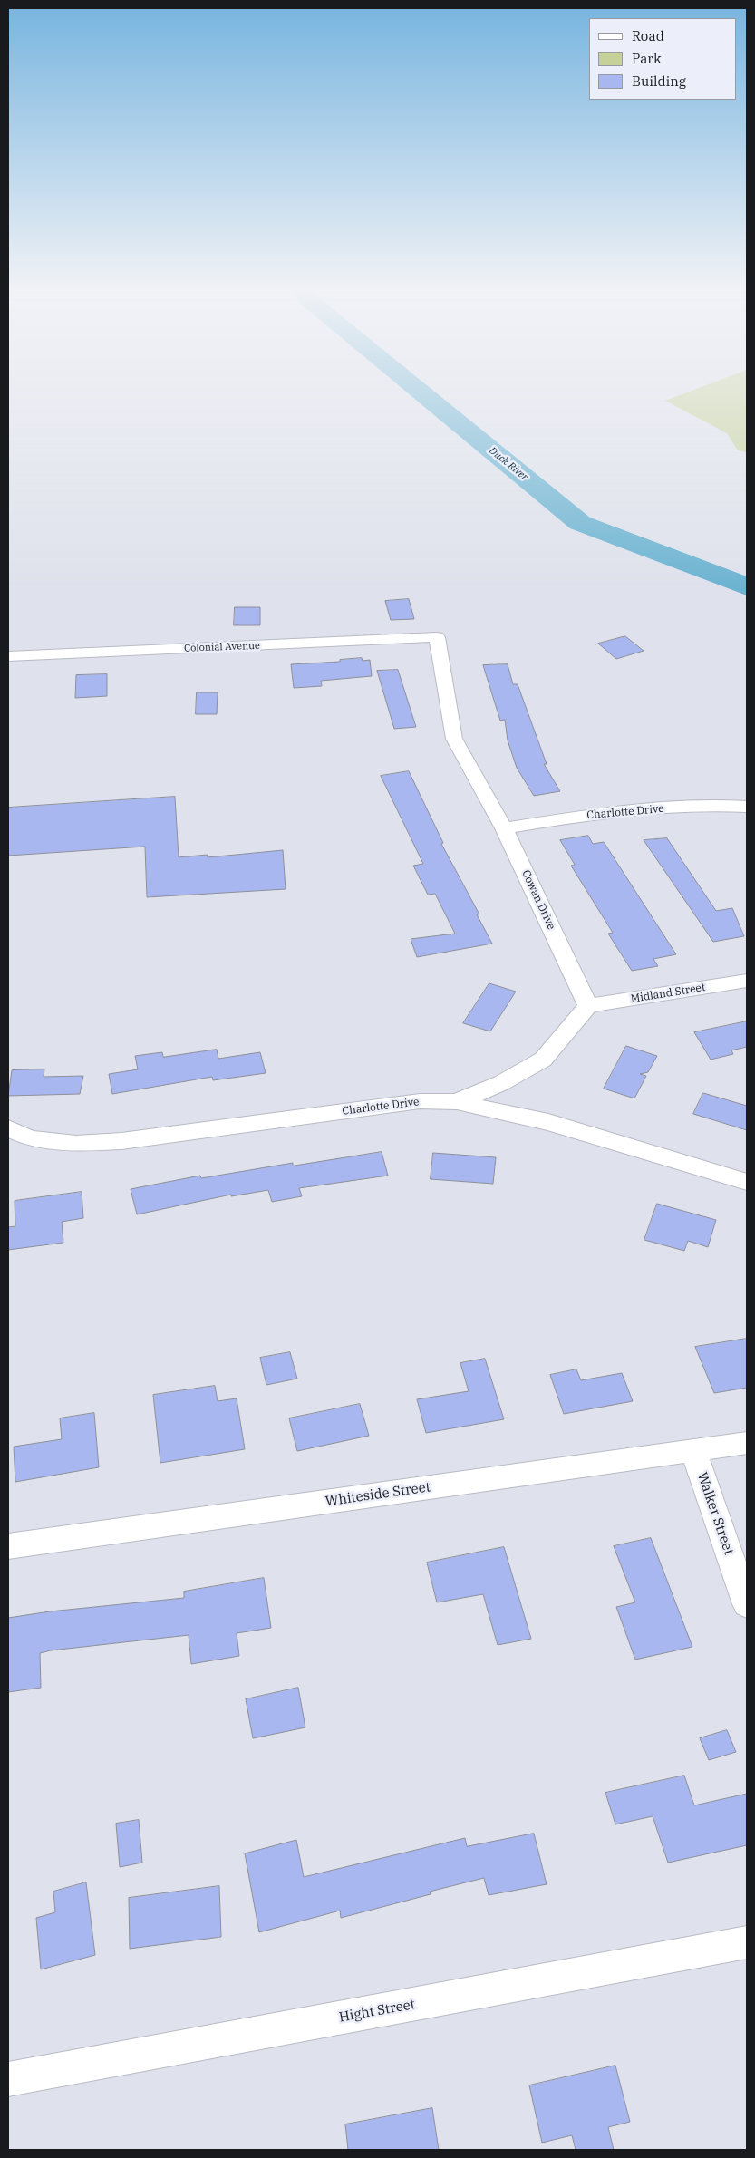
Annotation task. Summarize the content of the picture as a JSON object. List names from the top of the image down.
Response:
{
  "streets": {
    "street": [
      "Colonial Avenue",
      "Charlotte Drive",
      "Cowan Drive",
      "Midland Street",
      "Whiteside Street",
      "Walker Street",
      "Hight Street"
    ]
  },
  "crossings": [
    ["Colonial Avenue", "Cowan Drive"],
    ["Charlotte Drive", "Cowan Drive"],
    ["Cowan Drive", "Midland Street"],
    ["Whiteside Street", "Walker Street"]
  ],
  "water": ["Duck River"],
  "legend": ["Road", "Park", "Building"]
}
